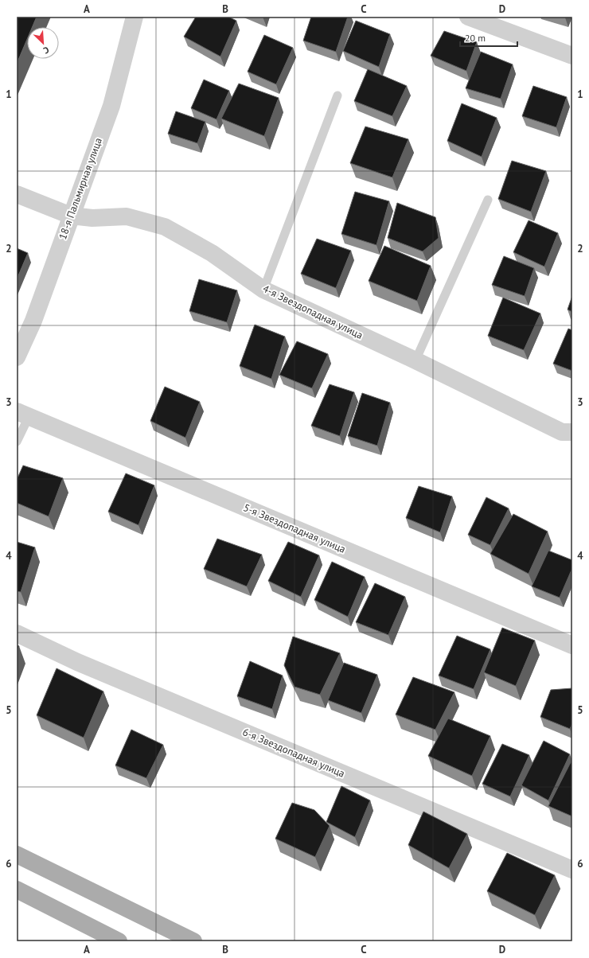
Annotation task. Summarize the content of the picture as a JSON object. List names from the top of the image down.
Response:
{
  "streets": {
    "street": [
      "18-я Пальмирная улица",
      "4-я Звездопадная улица",
      "5-я Звездопадная улица",
      "6-я Звездопадная улица"
    ]
  },
  "crossings": [
    ["18-я Пальмирная улица", "4-я Звездопадная улица"]
  ],
  "scale_bar": "20 m",
  "north": "bottom right",
  "grid": {
    "columns": [
      "A",
      "B",
      "C",
      "D"
    ],
    "rows": [
      "1",
      "2",
      "3",
      "4",
      "5",
      "6"
    ]
  }
}
